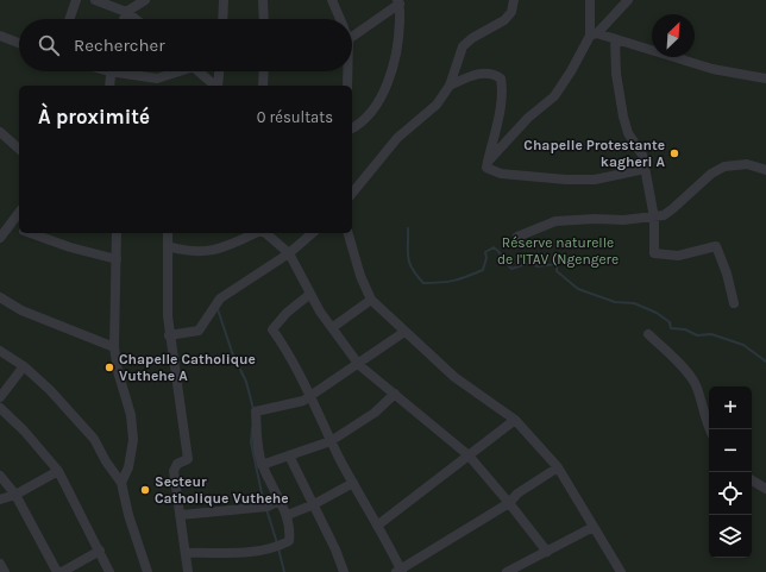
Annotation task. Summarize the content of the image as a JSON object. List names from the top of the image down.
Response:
{
  "parks": ["Réserve naturelle de l'ITAV (Ngengere"],
  "places": ["Chapelle Protestante kagheri A", "Chapelle Catholique Vuthehe A", "Secteur Catholique Vuthehe"],
  "north": "top right",
  "page": {
    "search": "Rechercher",
    "heading": ["À proximité", "0 résultats"],
    "map_buttons": ["+", "−"]
  }
}
